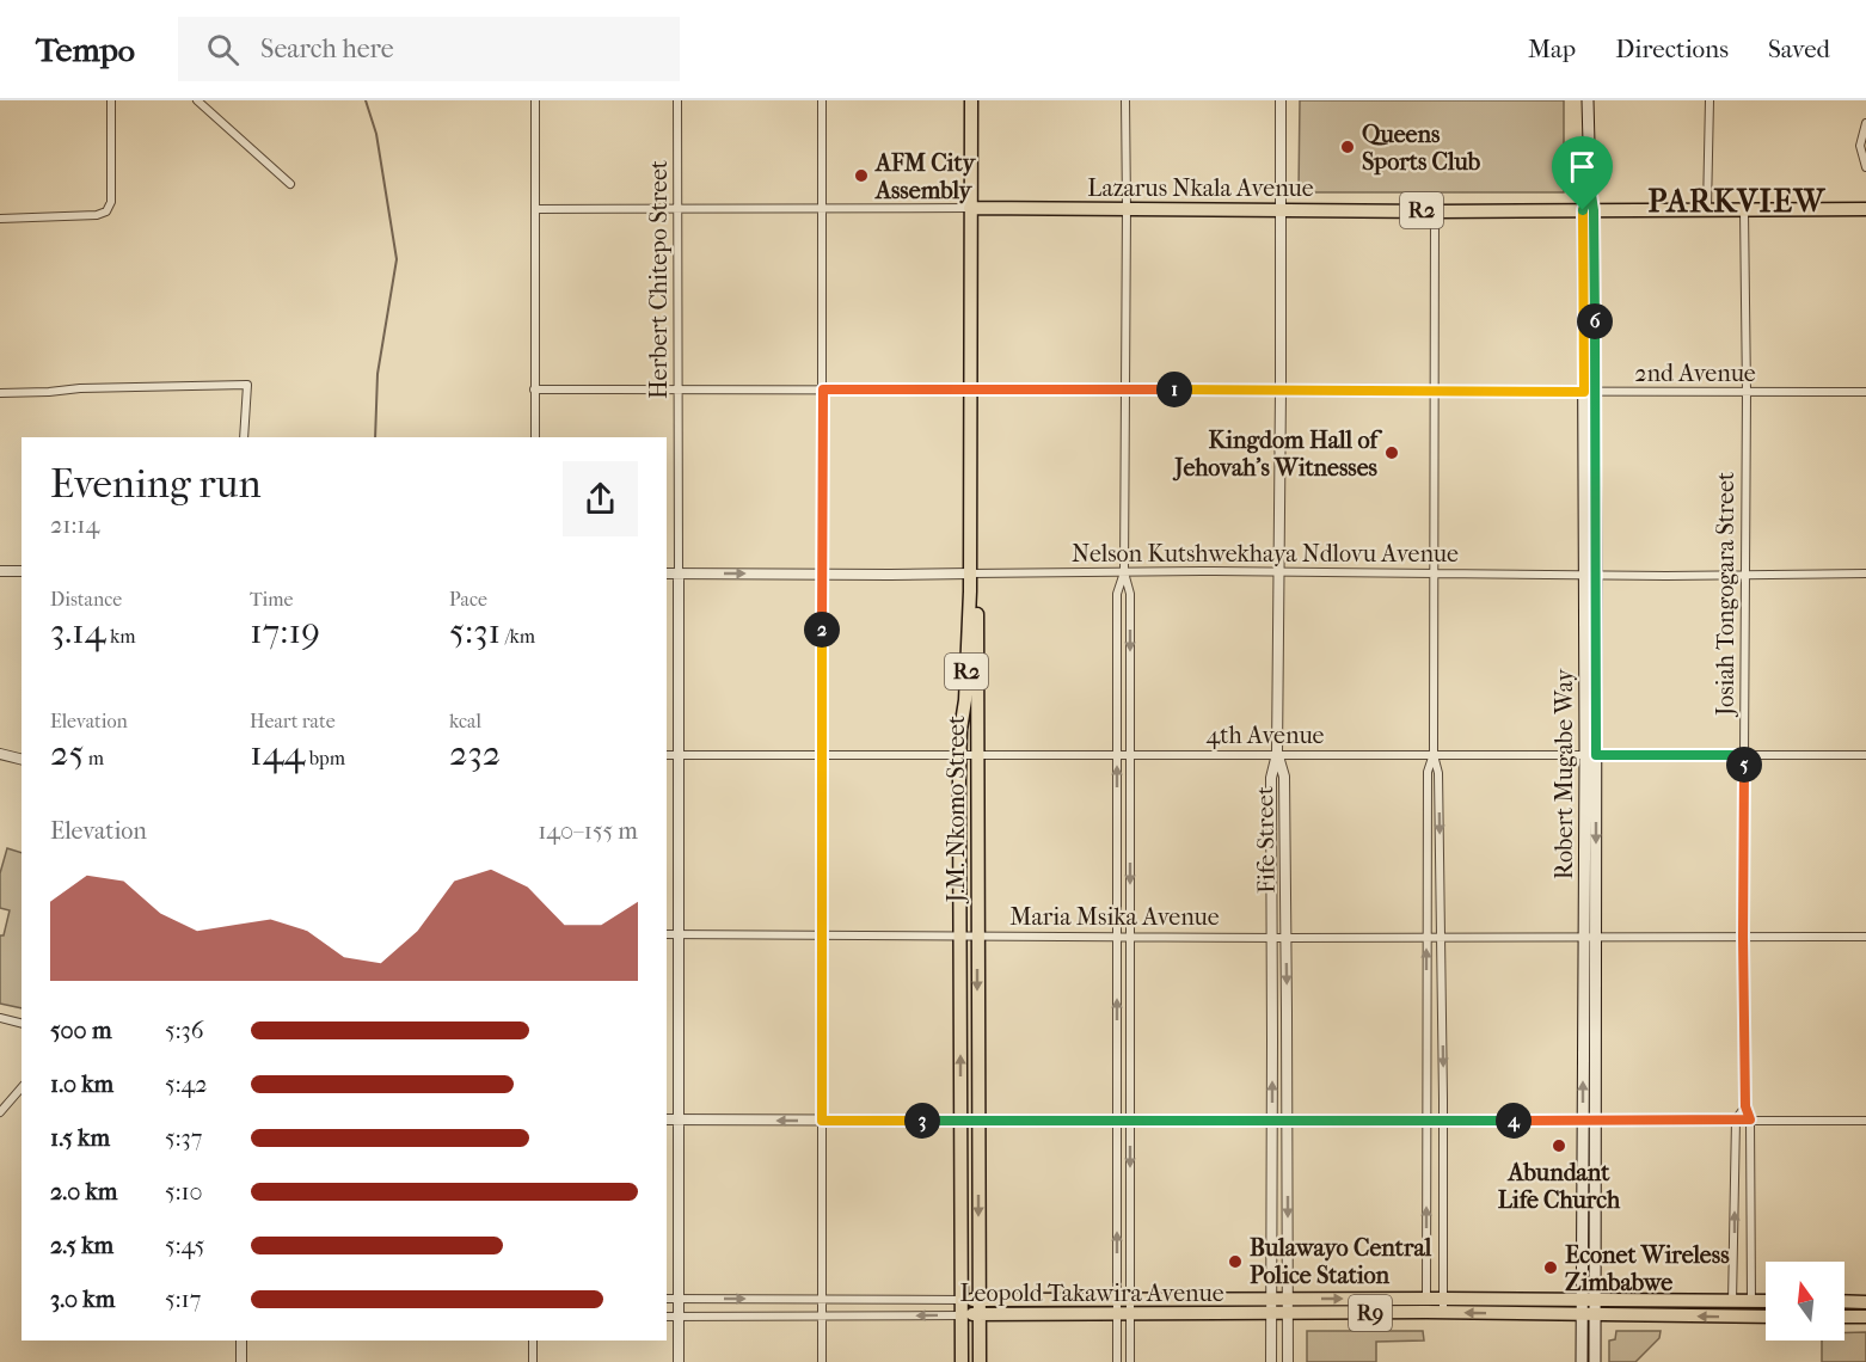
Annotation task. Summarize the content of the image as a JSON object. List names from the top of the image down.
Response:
{
  "streets": {
    "highway": [
      "Lazarus Nkala Avenue",
      "R2",
      "J.M. Nkomo Street",
      "Leopold Takawira Avenue",
      "R9"
    ],
    "main road": ["Robert Mugabe Way"],
    "street": [
      "Herbert Chitepo Street",
      "2nd Avenue",
      "Nelson Kutshwekhaya Ndlovu Avenue",
      "Josiah Tongogara Street",
      "4th Avenue",
      "Fife Street",
      "Maria Msika Avenue"
    ]
  },
  "crossings": [
    ["Lazarus Nkala Avenue", "Herbert Chitepo Street"],
    ["Lazarus Nkala Avenue", "Josiah Tongogara Street"],
    ["Lazarus Nkala Avenue", "Robert Mugabe Way"],
    ["Lazarus Nkala Avenue", "J.M. Nkomo Street"],
    ["Herbert Chitepo Street", "2nd Avenue"],
    ["Herbert Chitepo Street", "Nelson Kutshwekhaya Ndlovu Avenue"],
    ["Herbert Chitepo Street", "4th Avenue"],
    ["Herbert Chitepo Street", "Maria Msika Avenue"],
    ["Herbert Chitepo Street", "Leopold Takawira Avenue"],
    ["2nd Avenue", "Josiah Tongogara Street"],
    ["2nd Avenue", "Robert Mugabe Way"],
    ["2nd Avenue", "J.M. Nkomo Street"],
    ["Nelson Kutshwekhaya Ndlovu Avenue", "Josiah Tongogara Street"],
    ["Nelson Kutshwekhaya Ndlovu Avenue", "Robert Mugabe Way"],
    ["Nelson Kutshwekhaya Ndlovu Avenue", "J.M. Nkomo Street"],
    ["Josiah Tongogara Street", "4th Avenue"],
    ["Josiah Tongogara Street", "Maria Msika Avenue"],
    ["Josiah Tongogara Street", "Leopold Takawira Avenue"],
    ["4th Avenue", "Robert Mugabe Way"],
    ["4th Avenue", "J.M. Nkomo Street"],
    ["4th Avenue", "Fife Street"],
    ["Robert Mugabe Way", "Maria Msika Avenue"],
    ["Robert Mugabe Way", "Leopold Takawira Avenue"],
    ["J.M. Nkomo Street", "Maria Msika Avenue"],
    ["J.M. Nkomo Street", "Leopold Takawira Avenue"],
    ["Fife Street", "Maria Msika Avenue"],
    ["Fife Street", "Leopold Takawira Avenue"]
  ],
  "districts": ["PARKVIEW"],
  "places": [
    "Queens Sports Club",
    "AFM City Assembly",
    "Kingdom Hall of Jehovah's Witnesses",
    "Abundant Life Church",
    "Bulawayo Central Police Station",
    "Econet Wireless Zimbabwe"
  ],
  "north": "top",
  "page": {
    "header": "Tempo",
    "search": "Search here",
    "nav": ["Map", "Directions", "Saved"],
    "pins": [
      "6",
      "1",
      "2",
      "5",
      "3",
      "4"
    ],
    "heading": ["Evening run", "21:14"],
    "stats": [
      ["Distance", "3.14 km"],
      ["Time", "17:19"],
      ["Pace", "5:31 /km"],
      ["Elevation", "25 m"],
      ["Heart rate", "144 bpm"],
      ["kcal", "232"]
    ],
    "chart": ["Elevation", "140–155 m"],
    "list": [
      {
        "name": "500 m",
        "note": "5:36"
      },
      {
        "name": "1.0 km",
        "note": "5:42"
      },
      {
        "name": "1.5 km",
        "note": "5:37"
      },
      {
        "name": "2.0 km",
        "note": "5:10"
      },
      {
        "name": "2.5 km",
        "note": "5:45"
      },
      {
        "name": "3.0 km",
        "note": "5:17"
      }
    ]
  }
}
